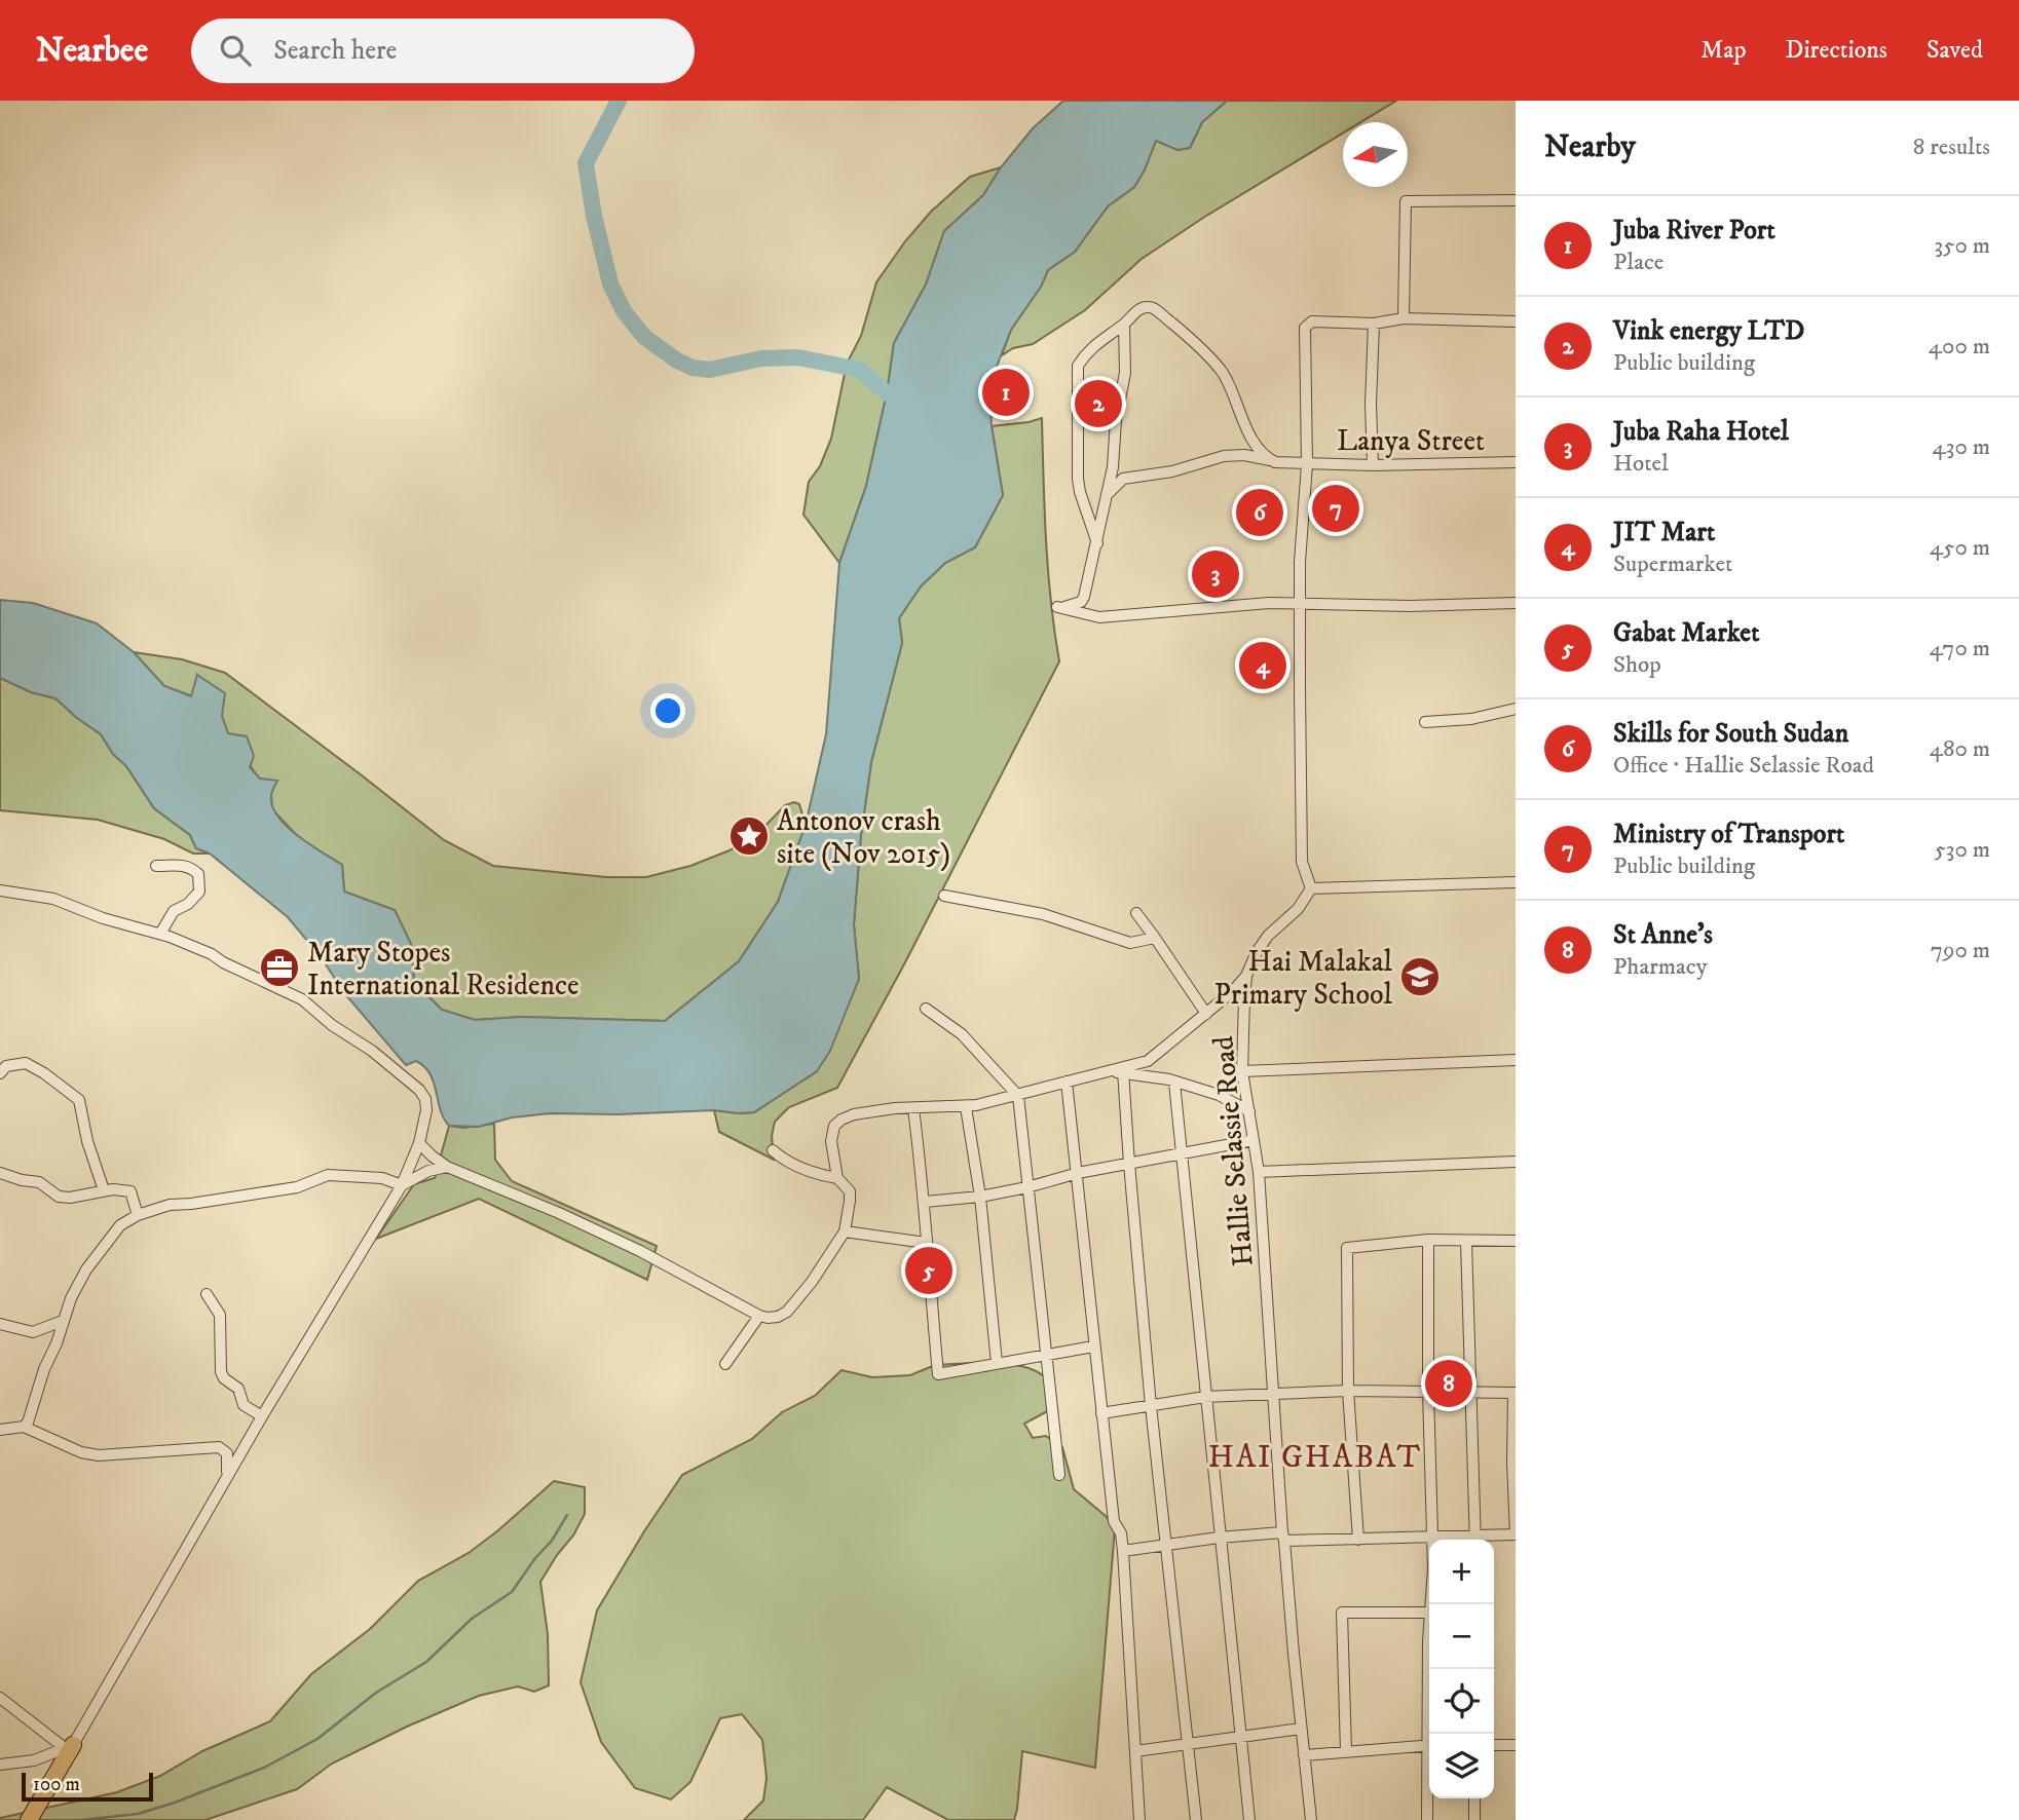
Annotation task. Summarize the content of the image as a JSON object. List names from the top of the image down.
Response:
{
  "streets": {
    "street": ["Lanya Street", "Hallie Selassie Road"]
  },
  "districts": ["HAI GHABAT"],
  "places": {
    "place": ["Antonov crash site (Nov 2015)"],
    "office": ["Mary Stopes International Residence"],
    "school or university": ["Hai Malakal Primary School"]
  },
  "scale_bar": "100 m",
  "north": "left",
  "page": {
    "header": "Nearbee",
    "search": "Search here",
    "nav": ["Map", "Directions", "Saved"],
    "heading": ["Nearby", "8 results"],
    "list": [
      {
        "mark": "1",
        "name": "Juba River Port",
        "note": "Place",
        "value": "350 m"
      },
      {
        "mark": "2",
        "name": "Vink energy LTD",
        "note": "Public building",
        "value": "400 m"
      },
      {
        "mark": "3",
        "name": "Juba Raha Hotel",
        "note": "Hotel",
        "value": "430 m"
      },
      {
        "mark": "4",
        "name": "JIT Mart",
        "note": "Supermarket",
        "value": "450 m"
      },
      {
        "mark": "5",
        "name": "Gabat Market",
        "note": "Shop",
        "value": "470 m"
      },
      {
        "mark": "6",
        "name": "Skills for South Sudan",
        "note": "Office · Hallie Selassie Road",
        "value": "480 m"
      },
      {
        "mark": "7",
        "name": "Ministry of Transport",
        "note": "Public building",
        "value": "530 m"
      },
      {
        "mark": "8",
        "name": "St Anne's",
        "note": "Pharmacy",
        "value": "790 m"
      }
    ],
    "pins": [
      "1",
      "2",
      "7",
      "6",
      "3",
      "4",
      "5",
      "8"
    ],
    "map_buttons": ["+", "−"],
    "scale": "100 m"
  }
}
